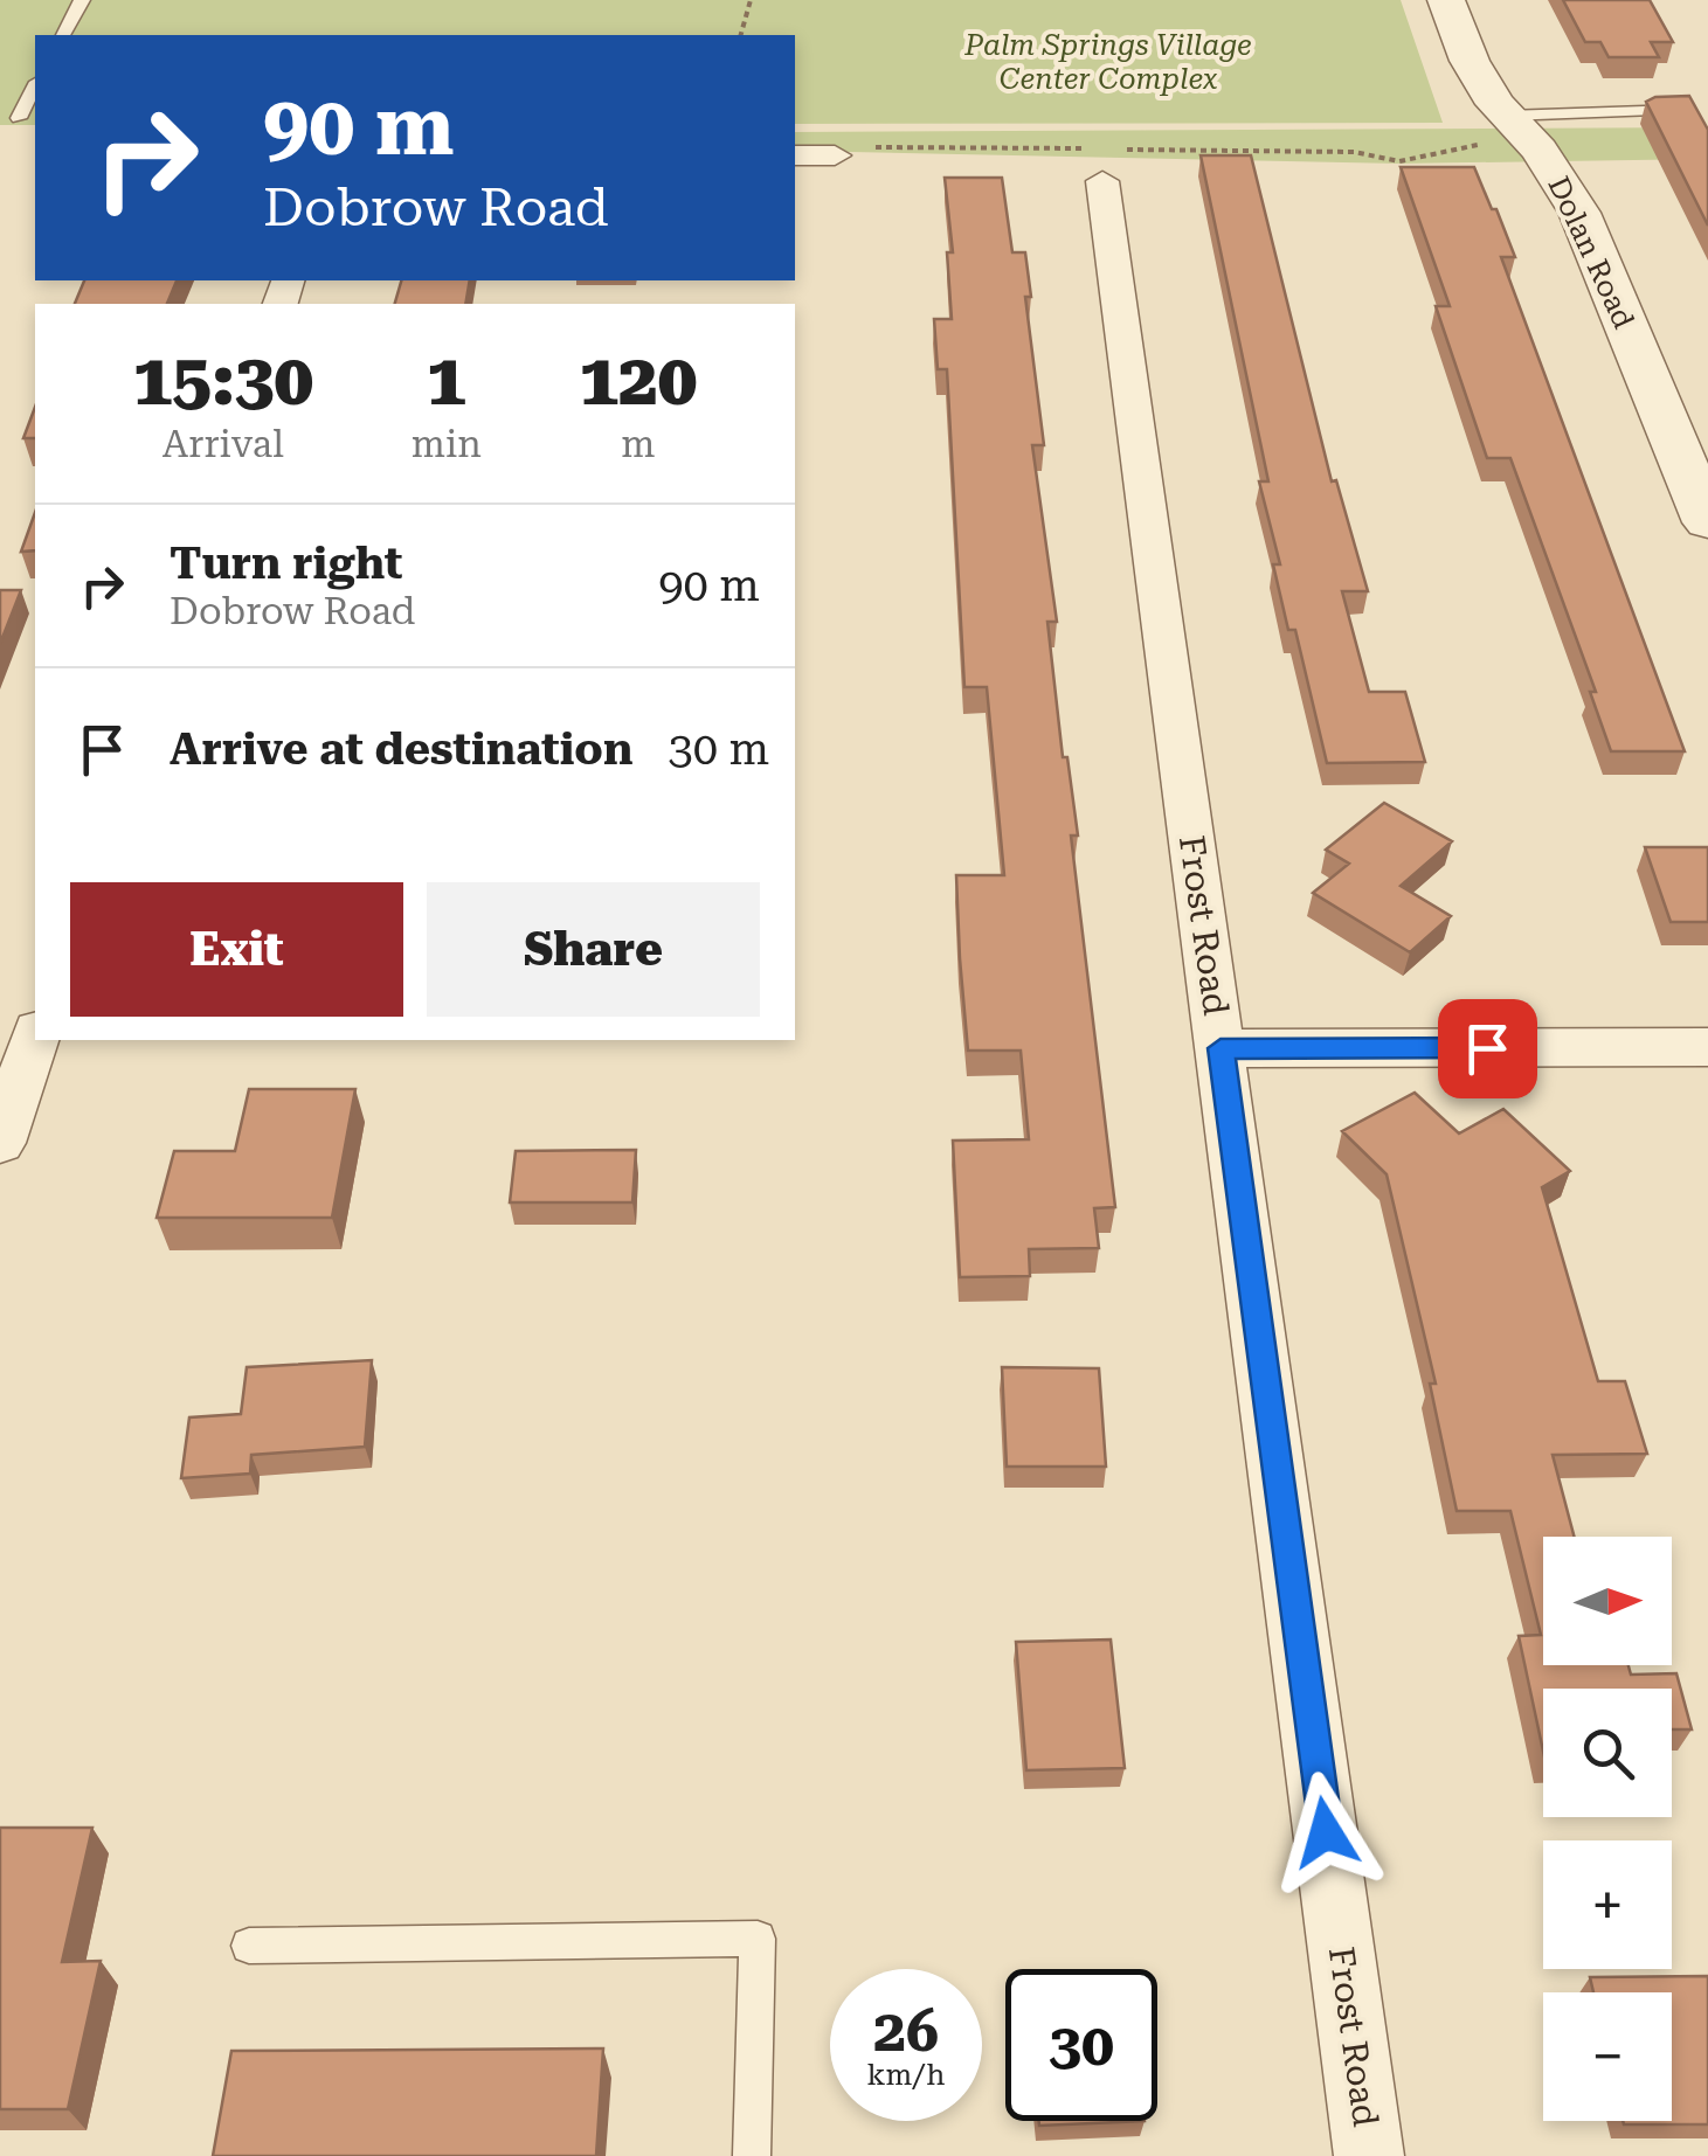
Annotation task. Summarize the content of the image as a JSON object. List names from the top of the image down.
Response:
{
  "streets": {
    "street": ["Dolan Road", "Frost Road"]
  },
  "parks": ["Palm Springs Village Center Complex"],
  "north": "right",
  "page": {
    "turn": ["90 m", "Dobrow Road"],
    "eta": [
      "15:30",
      "Arrival",
      "1",
      "min",
      "120",
      "m"
    ],
    "list": [
      {
        "name": "Turn right",
        "note": "Dobrow Road",
        "value": "90 m"
      },
      {
        "name": "Arrive at destination",
        "value": "30 m"
      }
    ],
    "buttons": ["Exit", "Share"],
    "map_buttons": ["+", "−"],
    "speed": "26 km/h",
    "limit": "30"
  }
}
